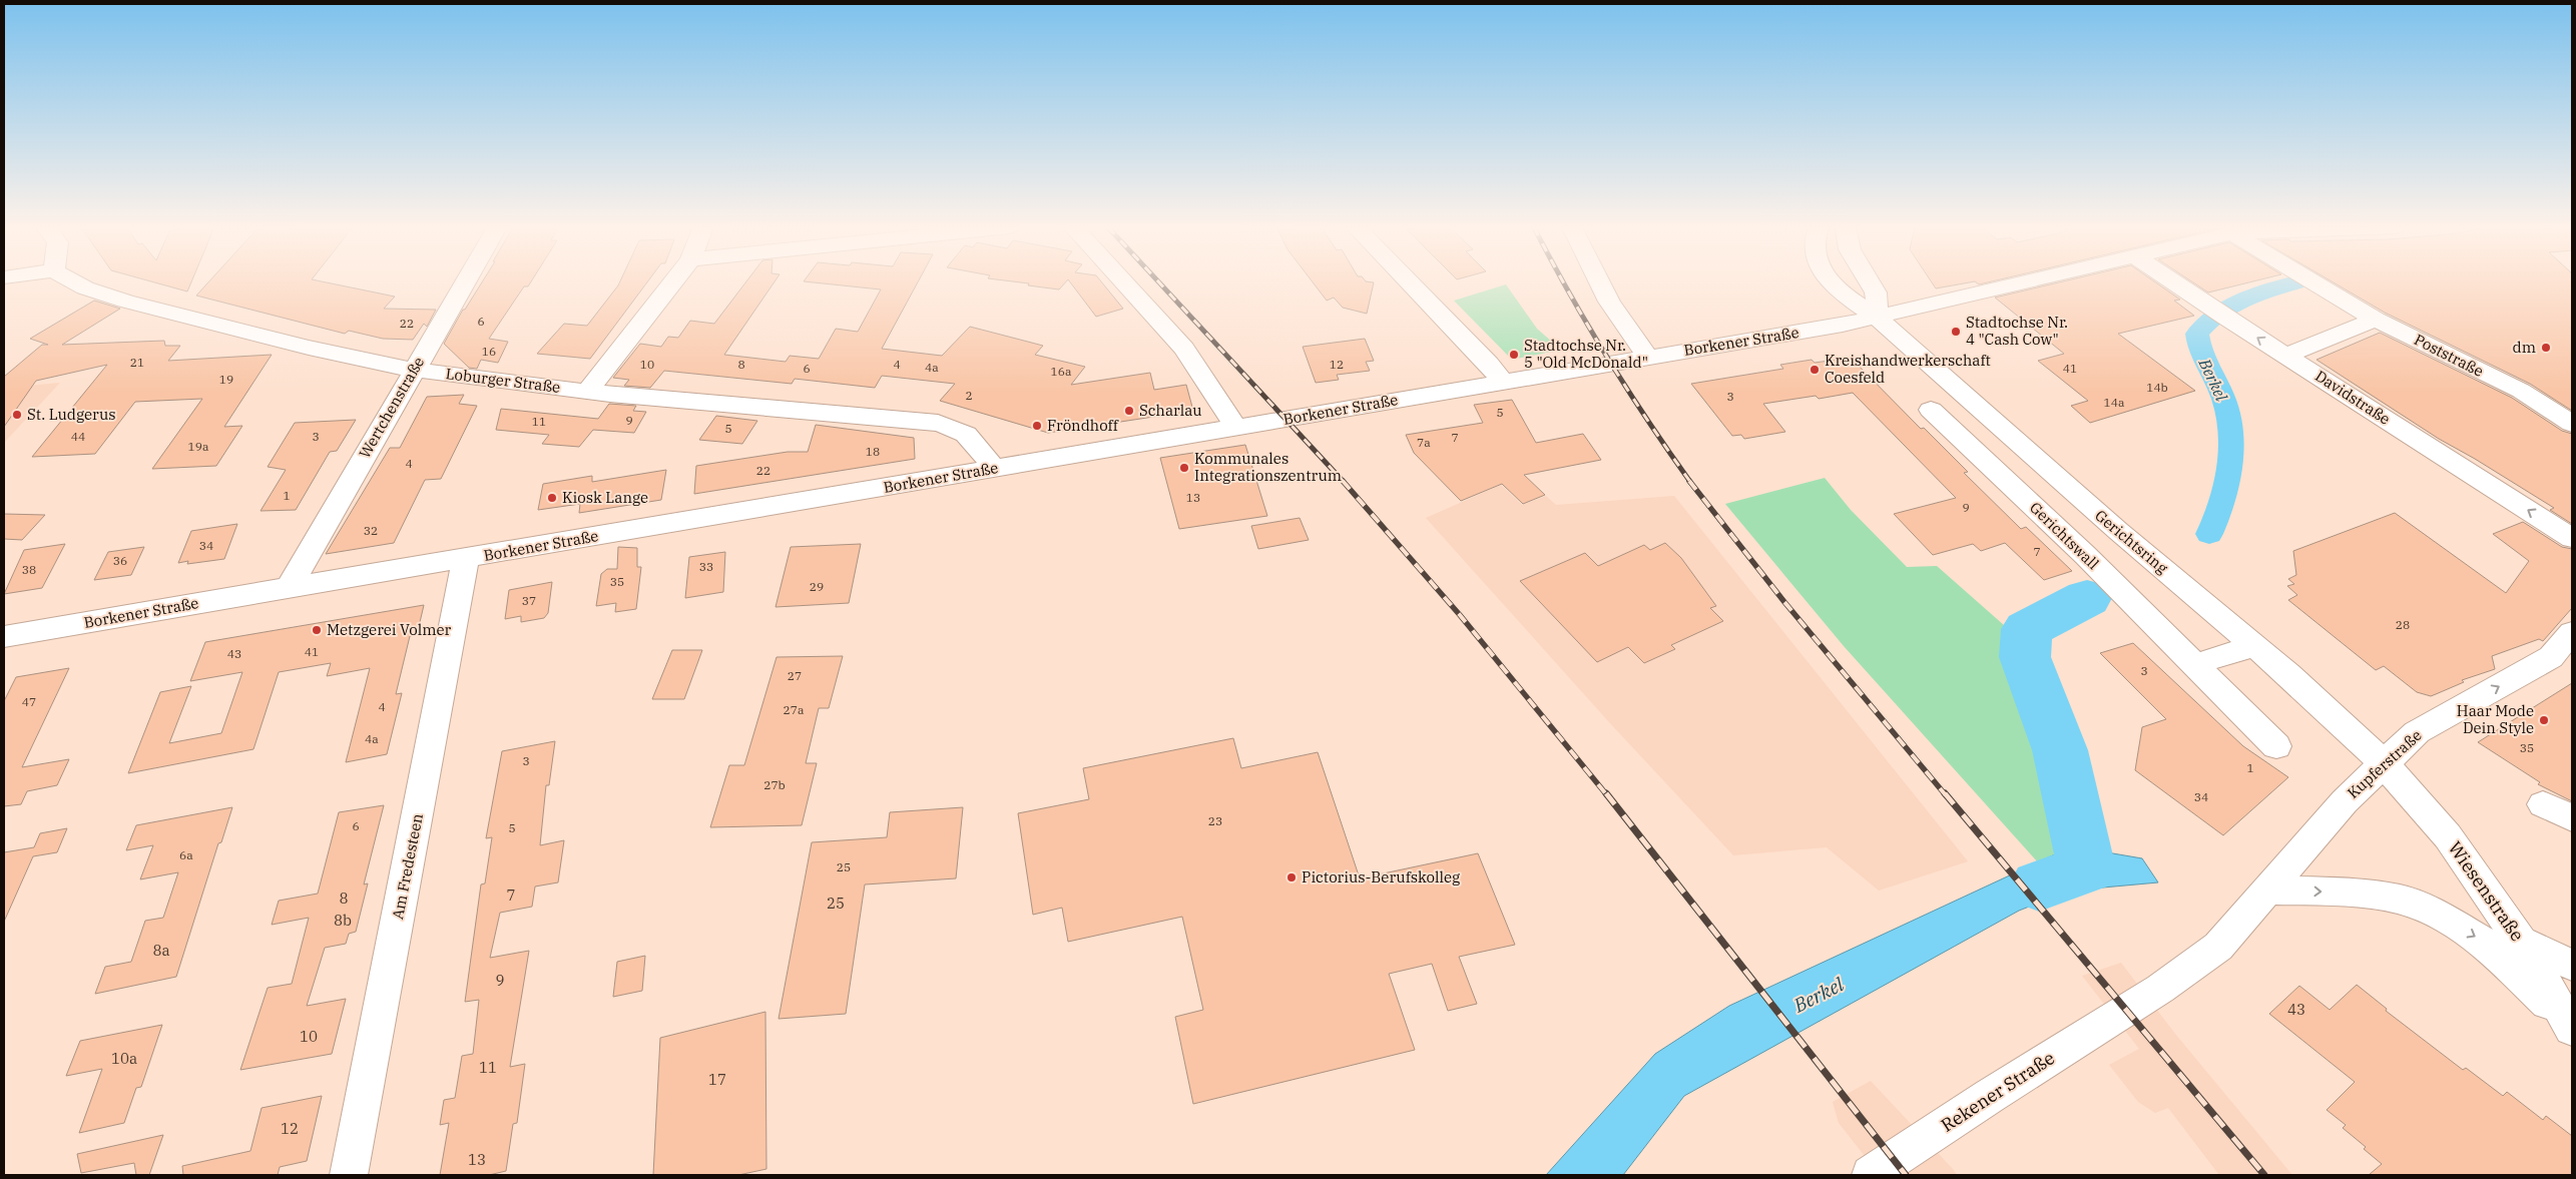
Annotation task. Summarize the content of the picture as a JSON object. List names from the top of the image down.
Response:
{
  "streets": {
    "street": [
      "Borkener Straße",
      "Poststraße",
      "Loburger Straße",
      "Davidstraße",
      "Wertchenstraße",
      "Gerichtswall",
      "Gerichtsring",
      "Kupferstraße",
      "Am Fredesteen",
      "Wiesenstraße",
      "Rekener Straße"
    ]
  },
  "crossings": [
    ["Borkener Straße", "Loburger Straße"],
    ["Borkener Straße", "Wertchenstraße"],
    ["Borkener Straße", "Gerichtsring"],
    ["Borkener Straße", "Am Fredesteen"],
    ["Loburger Straße", "Wertchenstraße"],
    ["Gerichtsring", "Kupferstraße"],
    ["Gerichtsring", "Wiesenstraße"],
    ["Kupferstraße", "Wiesenstraße"],
    ["Kupferstraße", "Rekener Straße"]
  ],
  "one_way": ["Davidstraße", "Kupferstraße"],
  "water": ["Berkel"],
  "places": [
    "Stadtochse Nr. 4 \"Cash Cow\"",
    "dm",
    "Stadtochse Nr. 5 \"Old McDonald\"",
    "Kreishandwerkerschaft Coesfeld",
    "Scharlau",
    "St. Ludgerus",
    "Fröndhoff",
    "Kommunales Integrationszentrum",
    "Kiosk Lange",
    "Metzgerei Volmer",
    "Haar Mode Dein Style",
    "Pictorius-Berufskolleg"
  ],
  "house_numbers": [
    "6",
    "22",
    "16",
    "21",
    "10",
    "8",
    "4",
    "12",
    "4a",
    "6",
    "41",
    "16a",
    "19",
    "14b",
    "2",
    "3",
    "14a",
    "5",
    "9",
    "11",
    "5",
    "44",
    "3",
    "7",
    "7a",
    "19a",
    "18",
    "4",
    "22",
    "1",
    "13",
    "9",
    "32",
    "34",
    "7",
    "36",
    "33",
    "38",
    "35",
    "29",
    "37",
    "28",
    "41",
    "43",
    "3",
    "27",
    "47",
    "4",
    "27a",
    "4a",
    "35",
    "3",
    "1",
    "27b",
    "34",
    "23",
    "6",
    "5",
    "6a",
    "25",
    "7",
    "8",
    "25",
    "8b",
    "8a",
    "9",
    "43",
    "10",
    "10a",
    "11",
    "17",
    "12",
    "13"
  ]
}
